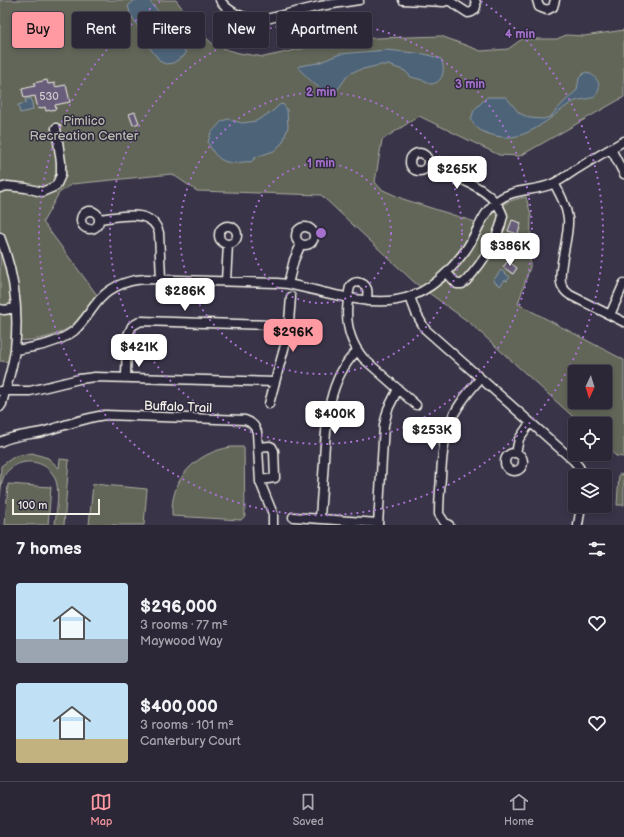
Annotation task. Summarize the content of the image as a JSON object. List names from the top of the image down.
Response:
{
  "streets": {
    "street": ["Buffalo Trail"]
  },
  "parks": ["Pimlico Recreation Center"],
  "house_numbers": ["530"],
  "scale_bar": "100 m",
  "north": "bottom",
  "page": {
    "chip": [
      "Buy",
      "Rent",
      "Filters",
      "New",
      "Apartment"
    ],
    "price": [
      "$265K",
      "$386K",
      "$286K",
      "$296K",
      "$421K",
      "$400K",
      "$253K"
    ],
    "scale": "100 m",
    "heading": "7 homes",
    "list": [
      {
        "name": "$296,000",
        "note": "3 rooms · 77 m² · Maywood Way"
      },
      {
        "name": "$400,000",
        "note": "3 rooms · 101 m² · Canterbury Court"
      }
    ],
    "tabs": ["Map", "Saved", "Home"]
  },
  "rings": [
    "4 min",
    "3 min",
    "2 min",
    "1 min"
  ]
}
